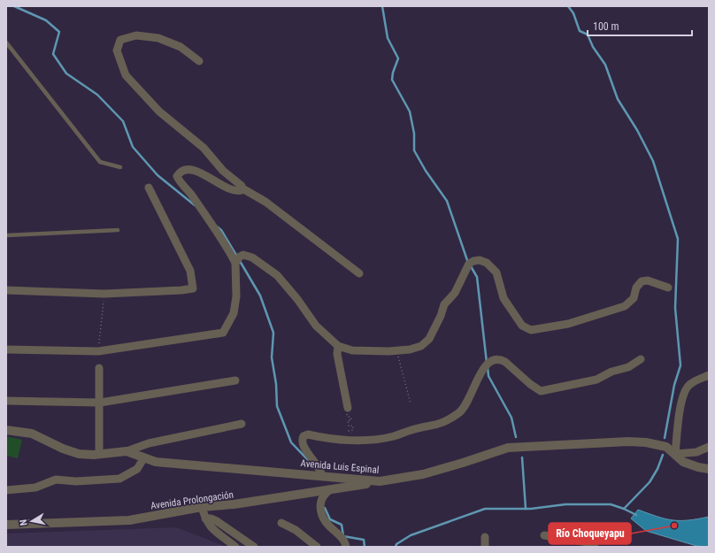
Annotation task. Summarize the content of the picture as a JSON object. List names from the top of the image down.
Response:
{
  "streets": {
    "street": ["Avenida Luis Espinal", "Avenida Prolongación"]
  },
  "crossings": [
    ["Avenida Luis Espinal", "Avenida Prolongación"]
  ],
  "places": ["Río Choqueyapu"],
  "scale_bar": "100 m",
  "north": "left"
}
